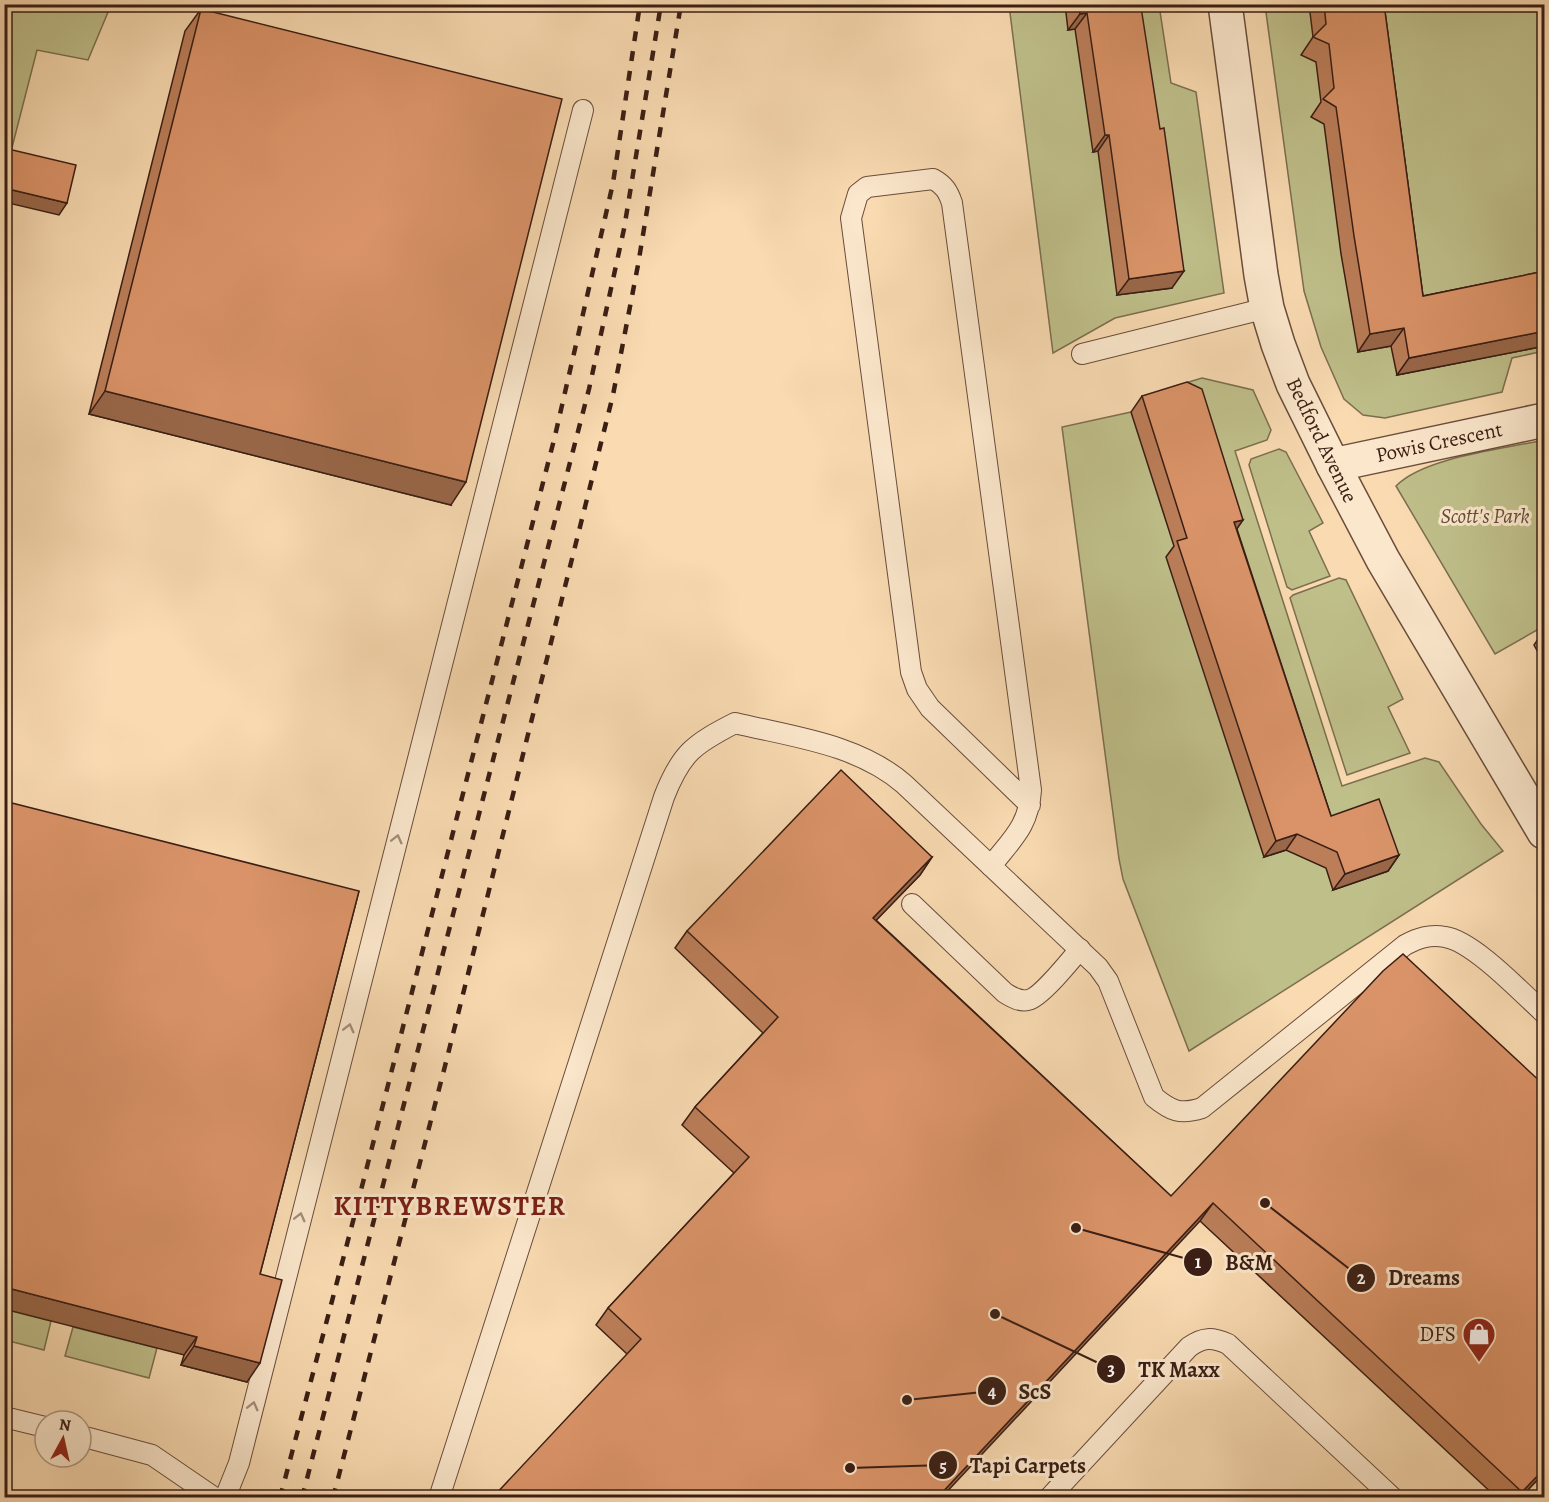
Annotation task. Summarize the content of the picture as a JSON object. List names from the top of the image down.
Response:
{
  "streets": {
    "street": ["Bedford Avenue", "Powis Crescent"]
  },
  "crossings": [
    ["Bedford Avenue", "Powis Crescent"]
  ],
  "districts": ["KITTYBREWSTER"],
  "parks": ["Scott's Park"],
  "places": {
    "other": [
      "Dreams",
      "B&M",
      "TK Maxx",
      "ScS",
      "Tapi Carpets"
    ],
    "shop": ["DFS"]
  },
  "north": "top"
}
